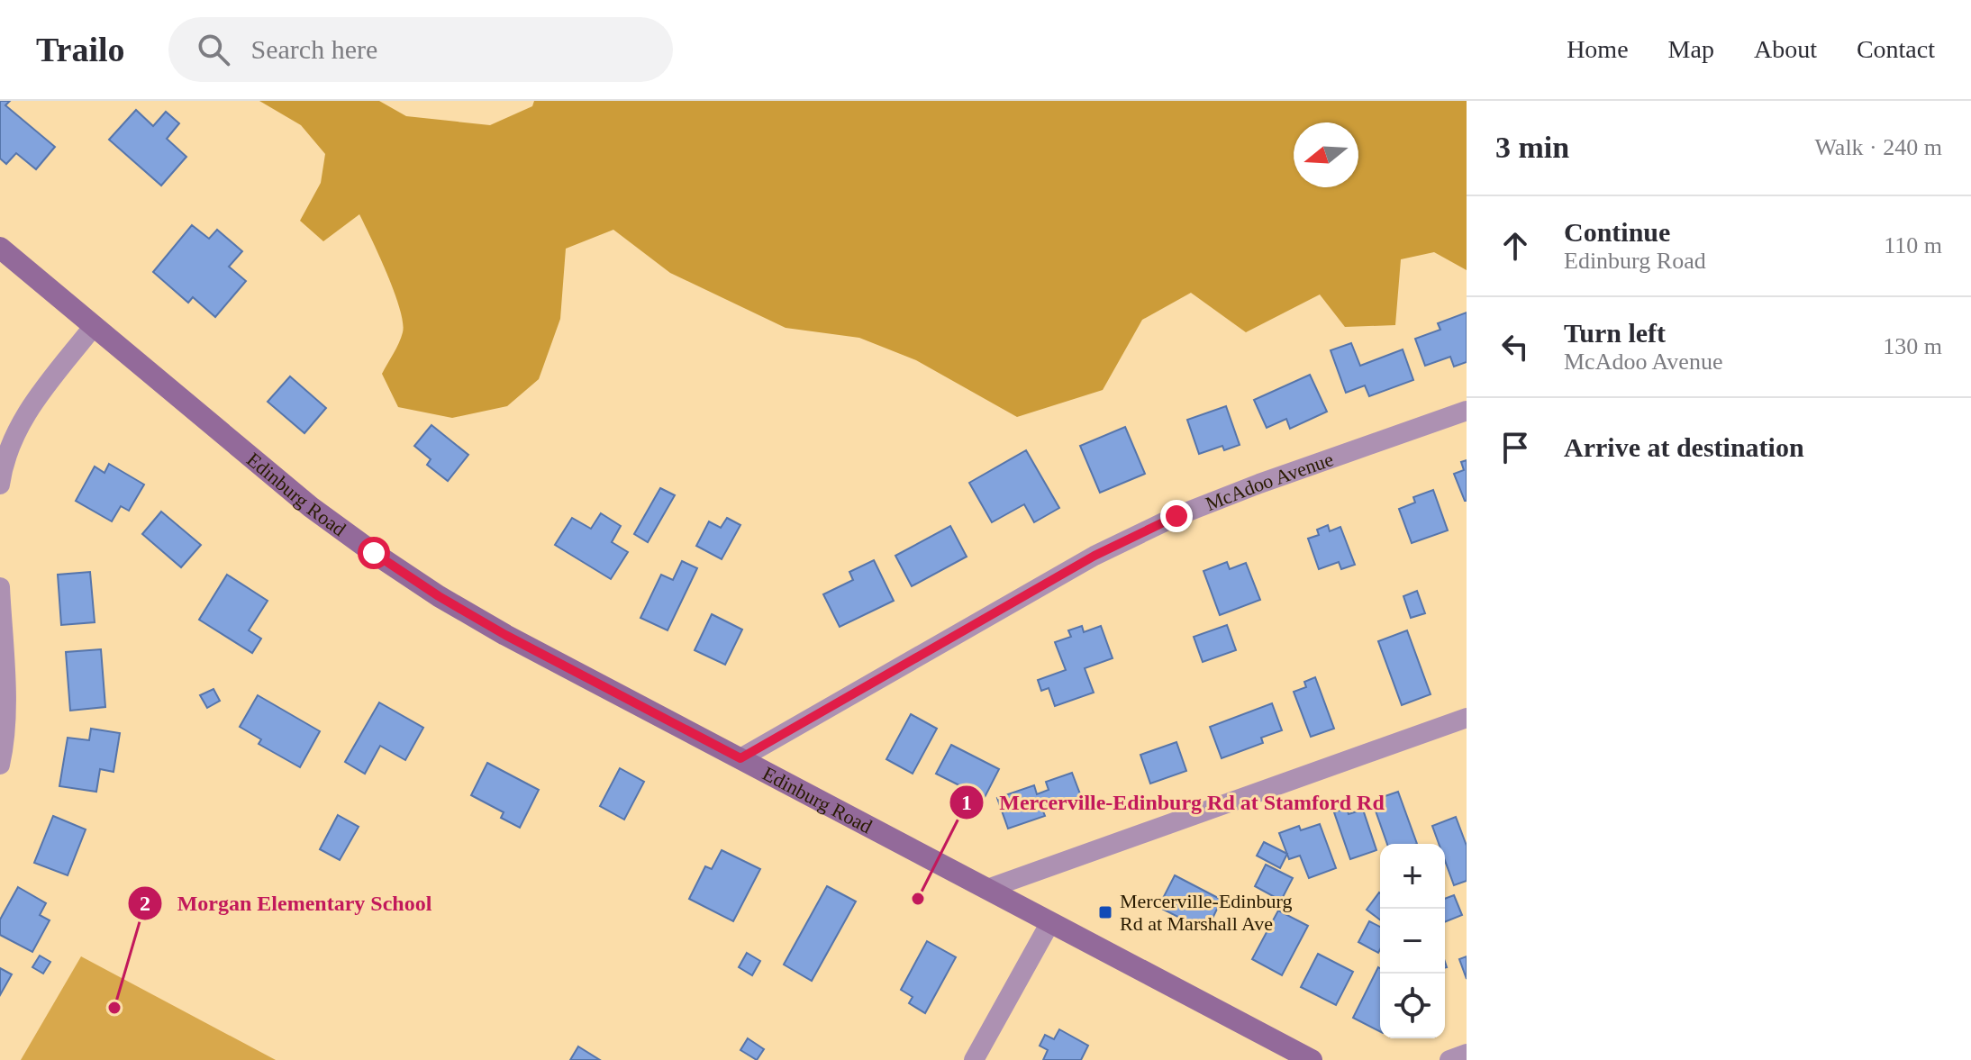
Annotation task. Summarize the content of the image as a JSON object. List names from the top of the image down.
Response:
{
  "streets": {
    "main road": ["Edinburg Road"],
    "street": ["McAdoo Avenue"]
  },
  "crossings": [
    ["McAdoo Avenue", "Edinburg Road"]
  ],
  "places": {
    "other": ["Mercerville-Edinburg Rd at Stamford Rd", "Morgan Elementary School"],
    "transit": ["Mercerville-Edinburg Rd at Marshall Ave"]
  },
  "north": "left",
  "page": {
    "header": "Trailo",
    "search": "Search here",
    "nav": [
      "Home",
      "Map",
      "About",
      "Contact"
    ],
    "heading": ["3 min", "Walk · 240 m"],
    "list": [
      ["Continue", "Edinburg Road", "110 m"],
      ["Turn left", "McAdoo Avenue", "130 m"],
      "Arrive at destination"
    ],
    "map_buttons": ["+", "−"]
  }
}
